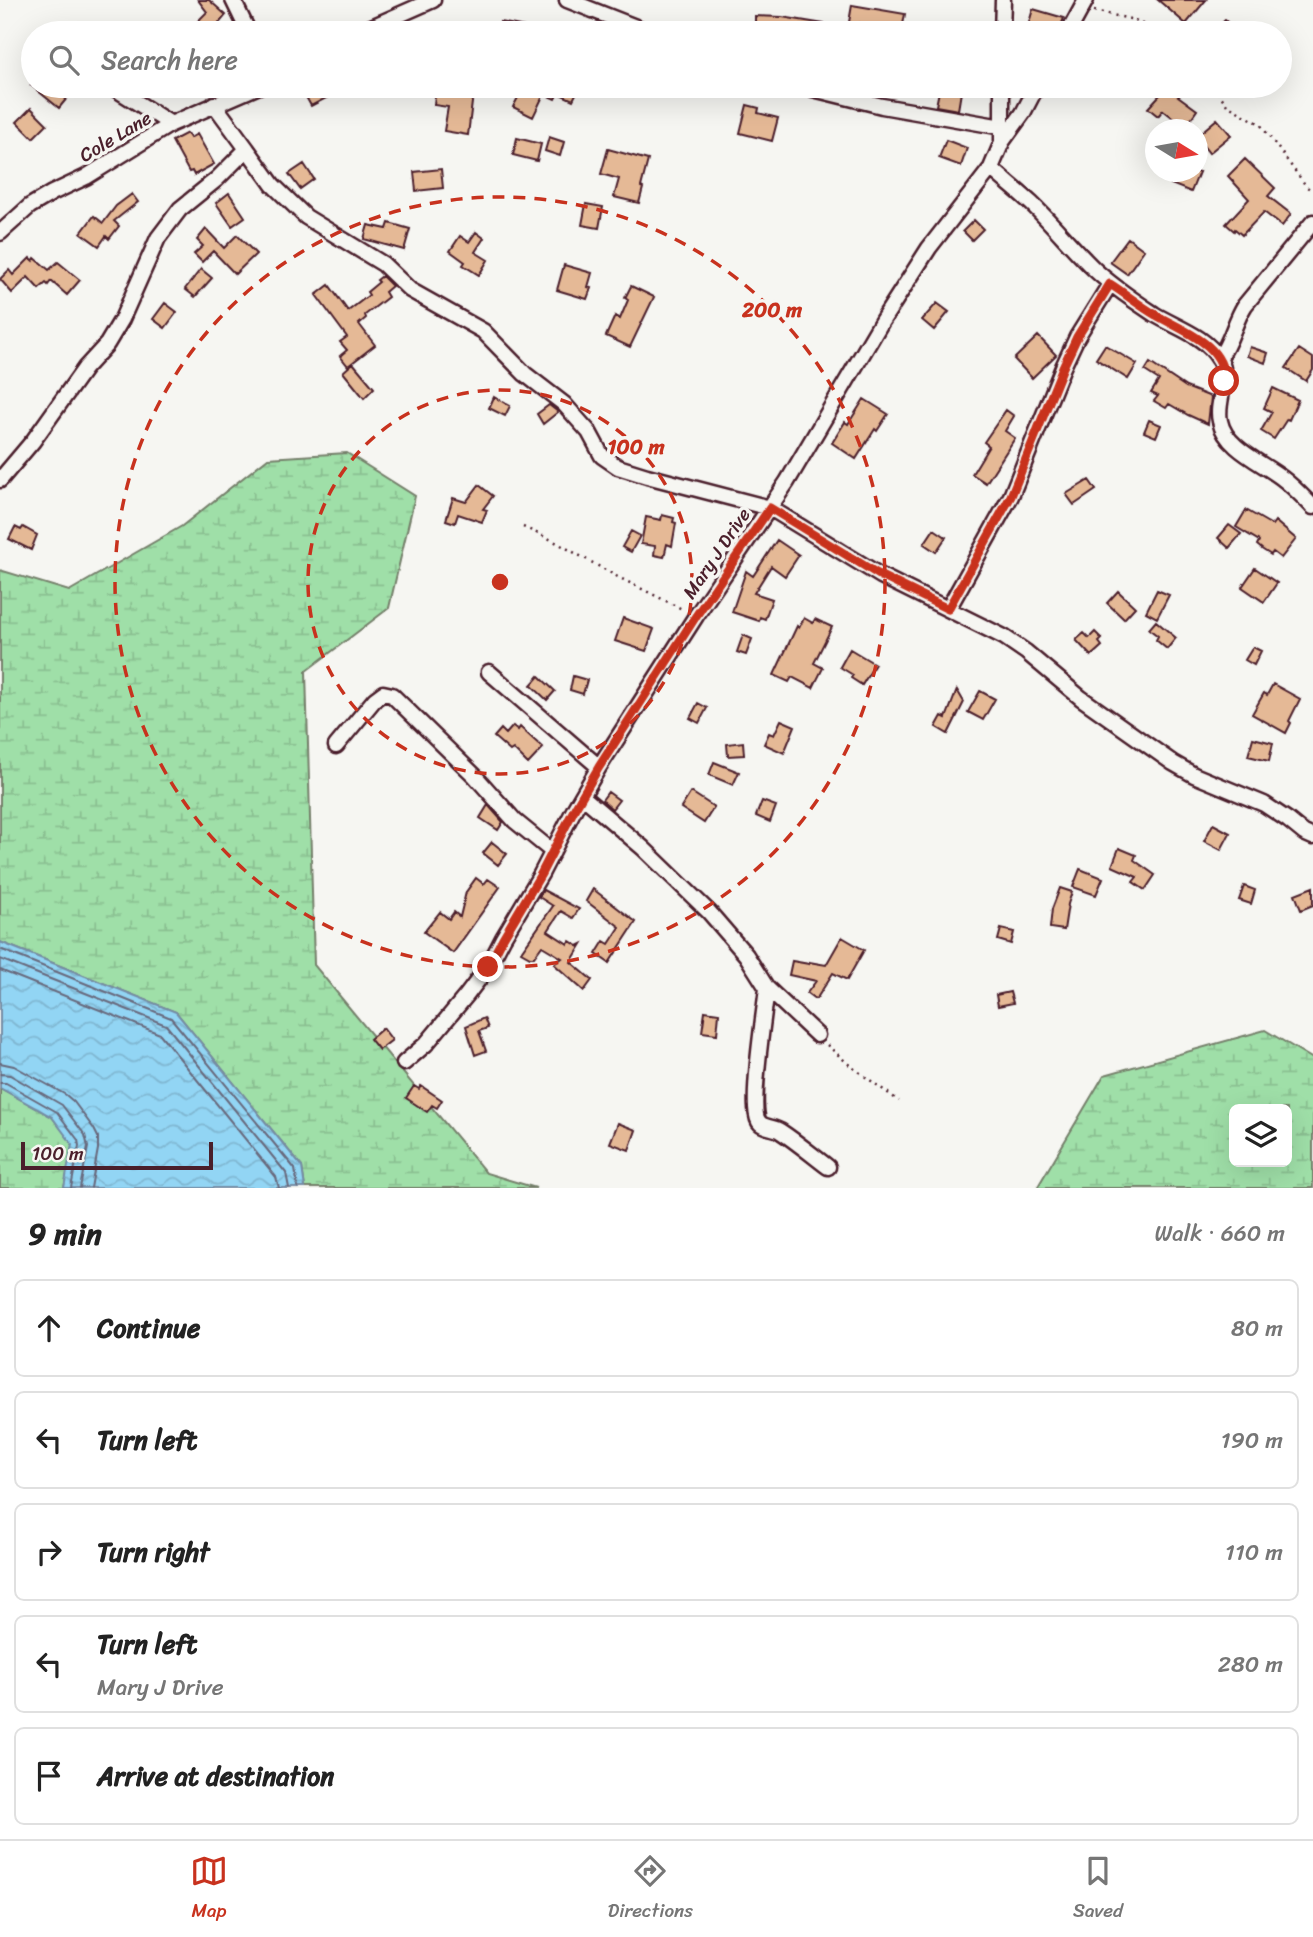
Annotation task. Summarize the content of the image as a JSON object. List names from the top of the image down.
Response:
{
  "streets": {
    "street": ["Cole Lane", "Mary J Drive"]
  },
  "scale_bar": "100 m",
  "north": "right",
  "page": {
    "search": "Search here",
    "scale": "100 m",
    "heading": ["9 min", "Walk · 660 m"],
    "list": [
      ["Continue", "80 m"],
      ["Turn left", "190 m"],
      ["Turn right", "110 m"],
      ["Turn left", "Mary J Drive", "280 m"],
      "Arrive at destination"
    ],
    "nav": ["Map", "Directions", "Saved"]
  },
  "rings": ["200 m", "100 m"]
}
